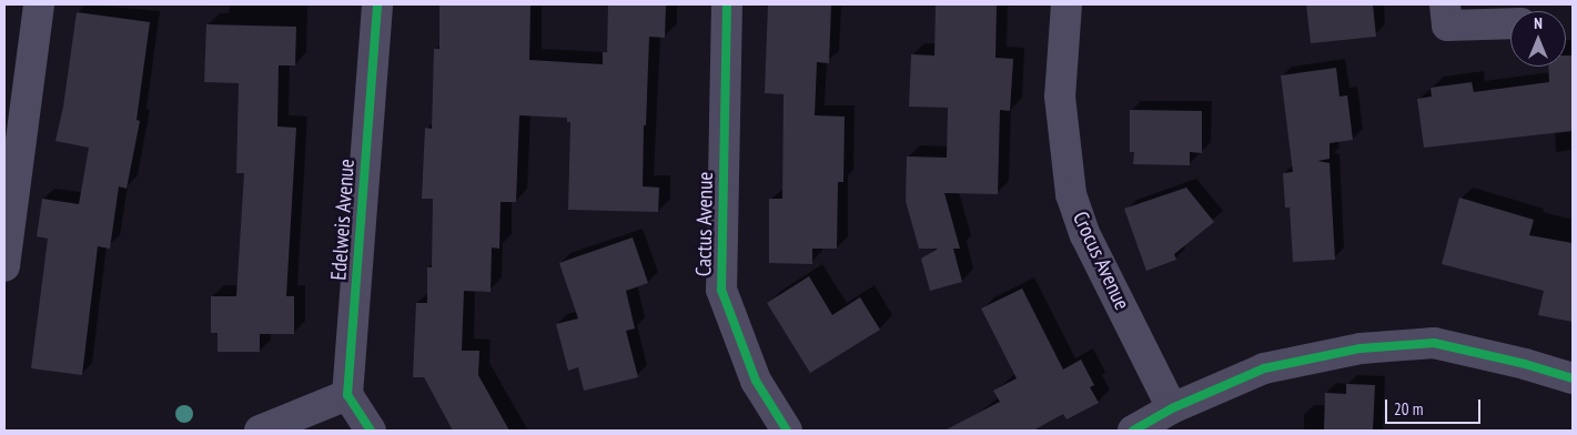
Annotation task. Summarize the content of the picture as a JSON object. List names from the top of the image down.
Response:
{
  "streets": {
    "street": ["Edelweis Avenue", "Cactus Avenue", "Crocus Avenue"]
  },
  "scale_bar": "20 m",
  "north": "top"
}
